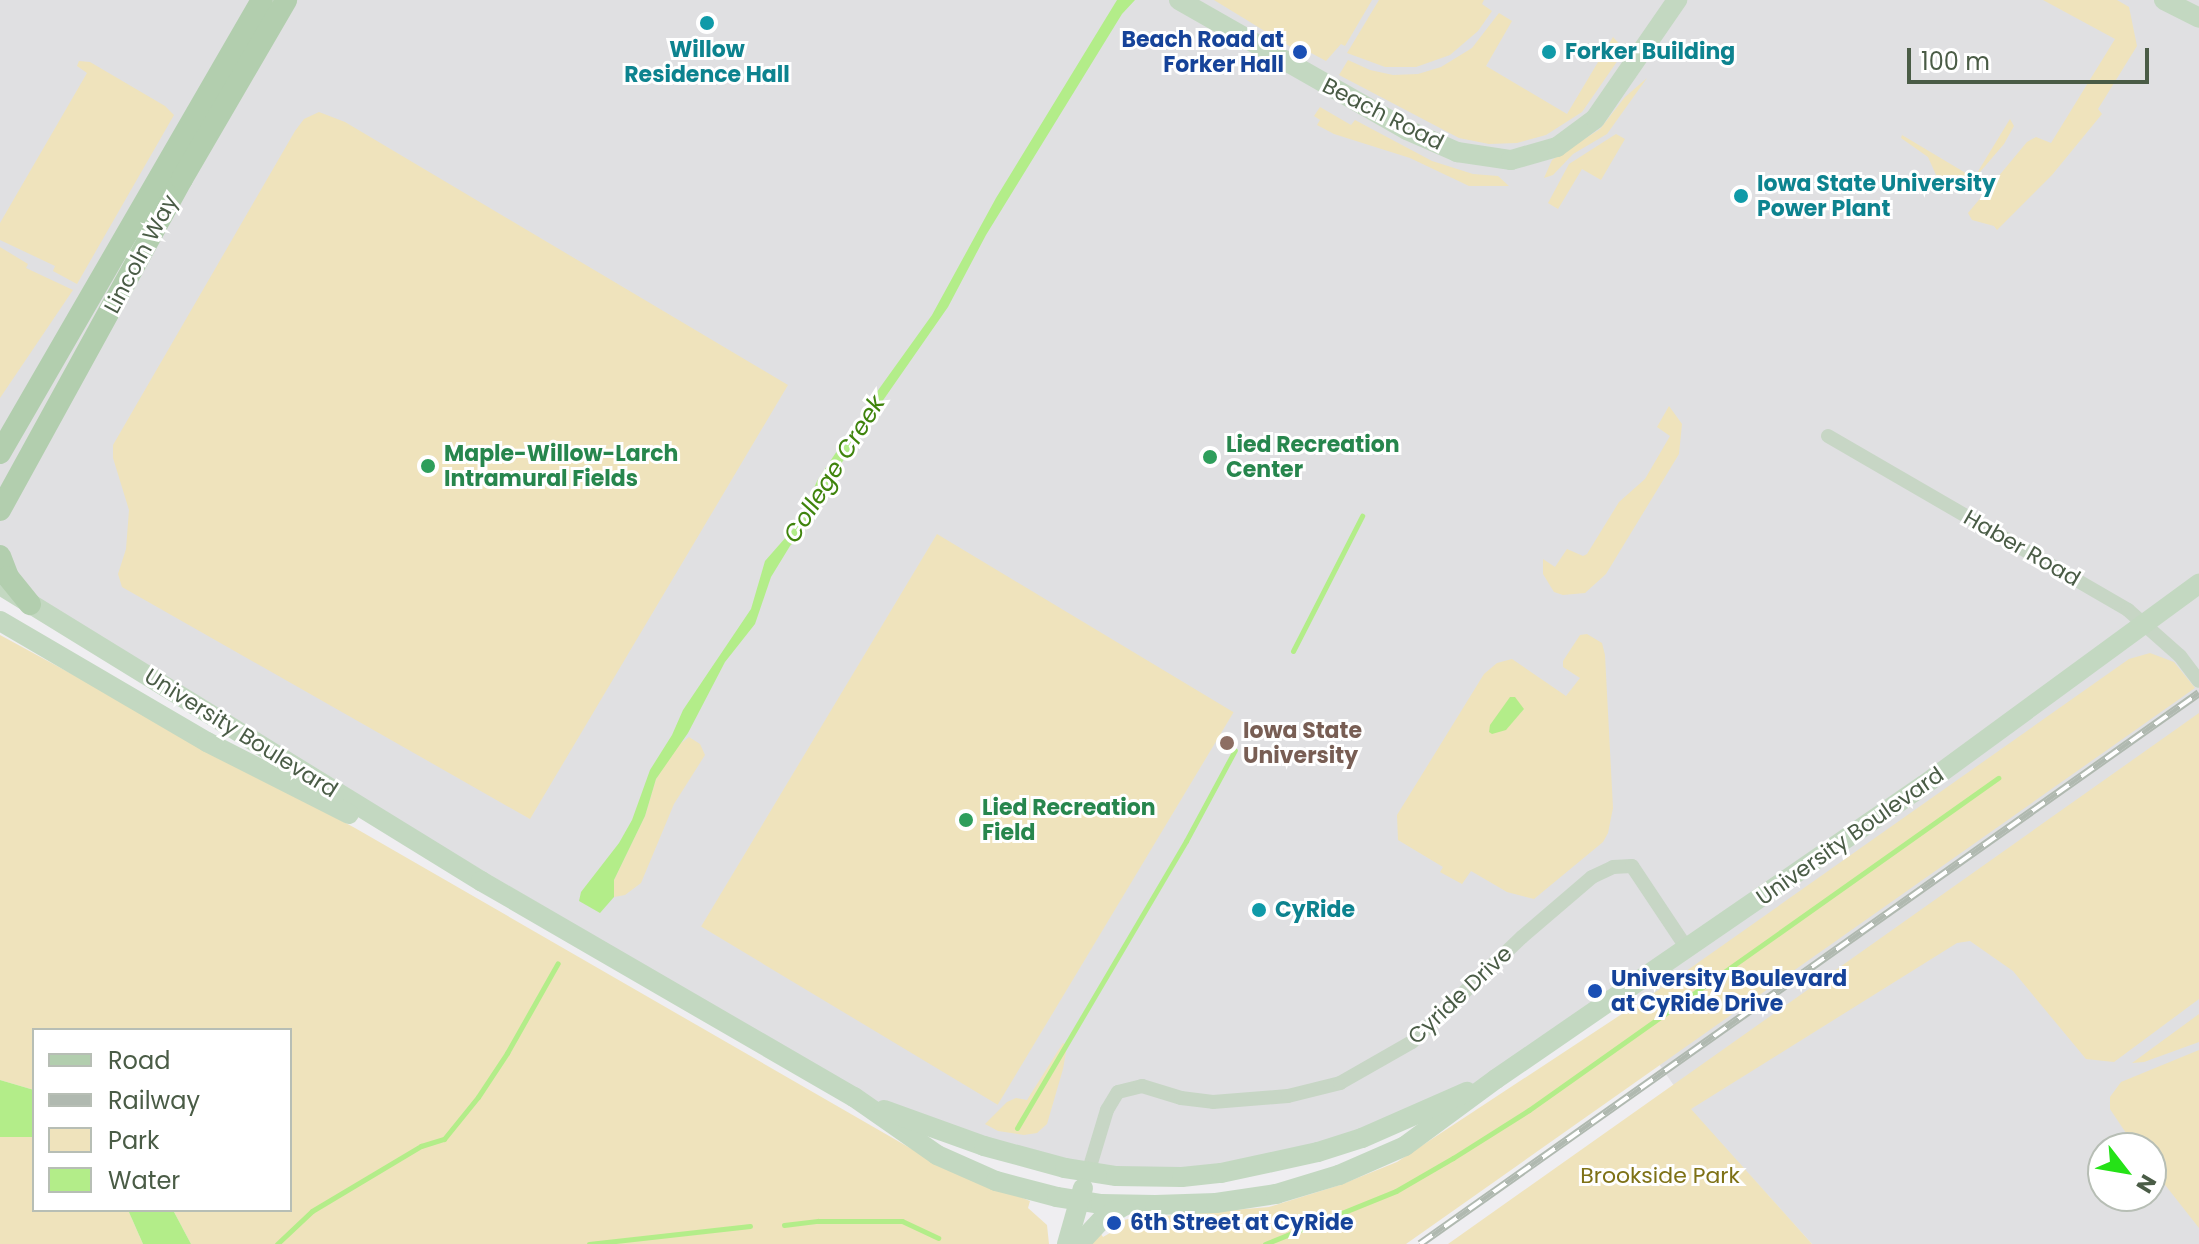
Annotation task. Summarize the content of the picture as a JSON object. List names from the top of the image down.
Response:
{
  "streets": {
    "main road": ["Beach Road", "Lincoln Way", "University Boulevard"],
    "street": ["Haber Road", "Cyride Drive"]
  },
  "crossings": [
    ["Haber Road", "University Boulevard"],
    ["University Boulevard", "Cyride Drive"]
  ],
  "water": ["College Creek"],
  "parks": ["Brookside Park"],
  "places": [
    "Willow Residence Hall",
    "Beach Road at Forker Hall",
    "Forker Building",
    "Iowa State University Power Plant",
    "Lied Recreation Center",
    "Maple-Willow-Larch Intramural Fields",
    "Iowa State University",
    "Lied Recreation Field",
    "CyRide",
    "University Boulevard at CyRide Drive",
    "6th Street at CyRide"
  ],
  "legend": [
    "Road",
    "Railway",
    "Park",
    "Water"
  ],
  "scale_bar": "100 m",
  "north": "bottom right"
}
